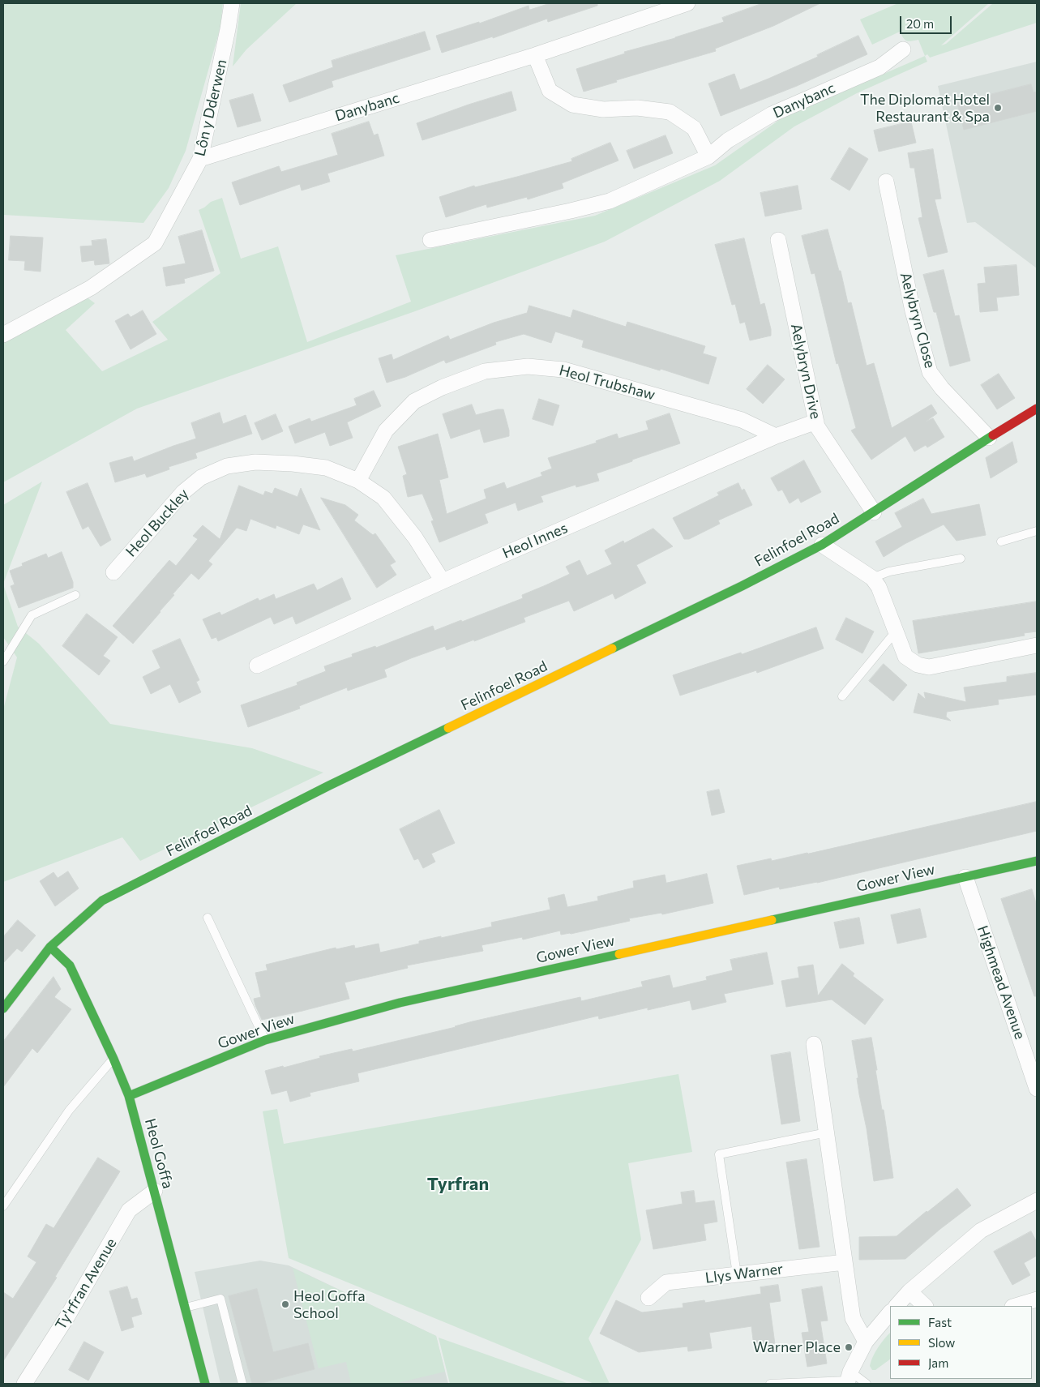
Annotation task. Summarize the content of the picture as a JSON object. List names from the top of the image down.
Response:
{
  "streets": {
    "street": [
      "Danybanc",
      "Lôn y Dderwen",
      "Aelybryn Close",
      "Aelybryn Drive",
      "Heol Trubshaw",
      "Heol Buckley",
      "Felinfoel Road",
      "Heol Innes",
      "Gower View",
      "Highmead Avenue",
      "Heol Goffa",
      "Llys Warner",
      "Ty'rfran Avenue"
    ]
  },
  "crossings": [
    ["Danybanc", "Lôn y Dderwen"],
    ["Aelybryn Close", "Felinfoel Road"],
    ["Aelybryn Drive", "Felinfoel Road"],
    ["Aelybryn Drive", "Heol Innes"],
    ["Heol Trubshaw", "Heol Buckley"],
    ["Heol Trubshaw", "Heol Innes"],
    ["Heol Buckley", "Heol Innes"],
    ["Felinfoel Road", "Heol Goffa"],
    ["Gower View", "Highmead Avenue"],
    ["Gower View", "Heol Goffa"],
    ["Heol Goffa", "Ty'rfran Avenue"]
  ],
  "districts": ["Tyrfran"],
  "places": ["The Diplomat Hotel Restaurant & Spa", "Heol Goffa School", "Warner Place"],
  "legend": ["Fast", "Slow", "Jam"],
  "scale_bar": "20 m"
}
